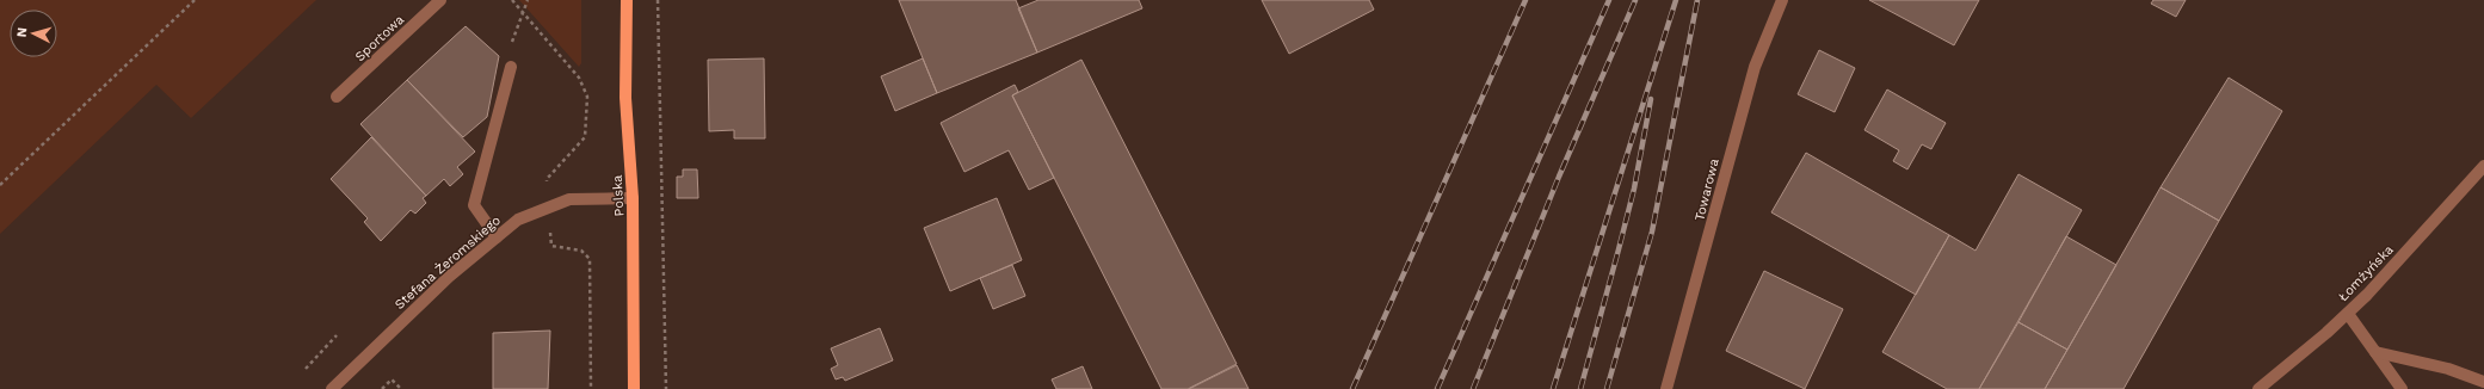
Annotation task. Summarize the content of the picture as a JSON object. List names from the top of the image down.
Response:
{
  "streets": {
    "main road": ["Polska"],
    "street": [
      "Sportowa",
      "Towarowa",
      "Stefana Żeromskiego",
      "Łomżyńska"
    ]
  },
  "crossings": [
    ["Polska", "Stefana Żeromskiego"]
  ],
  "north": "left"
}
